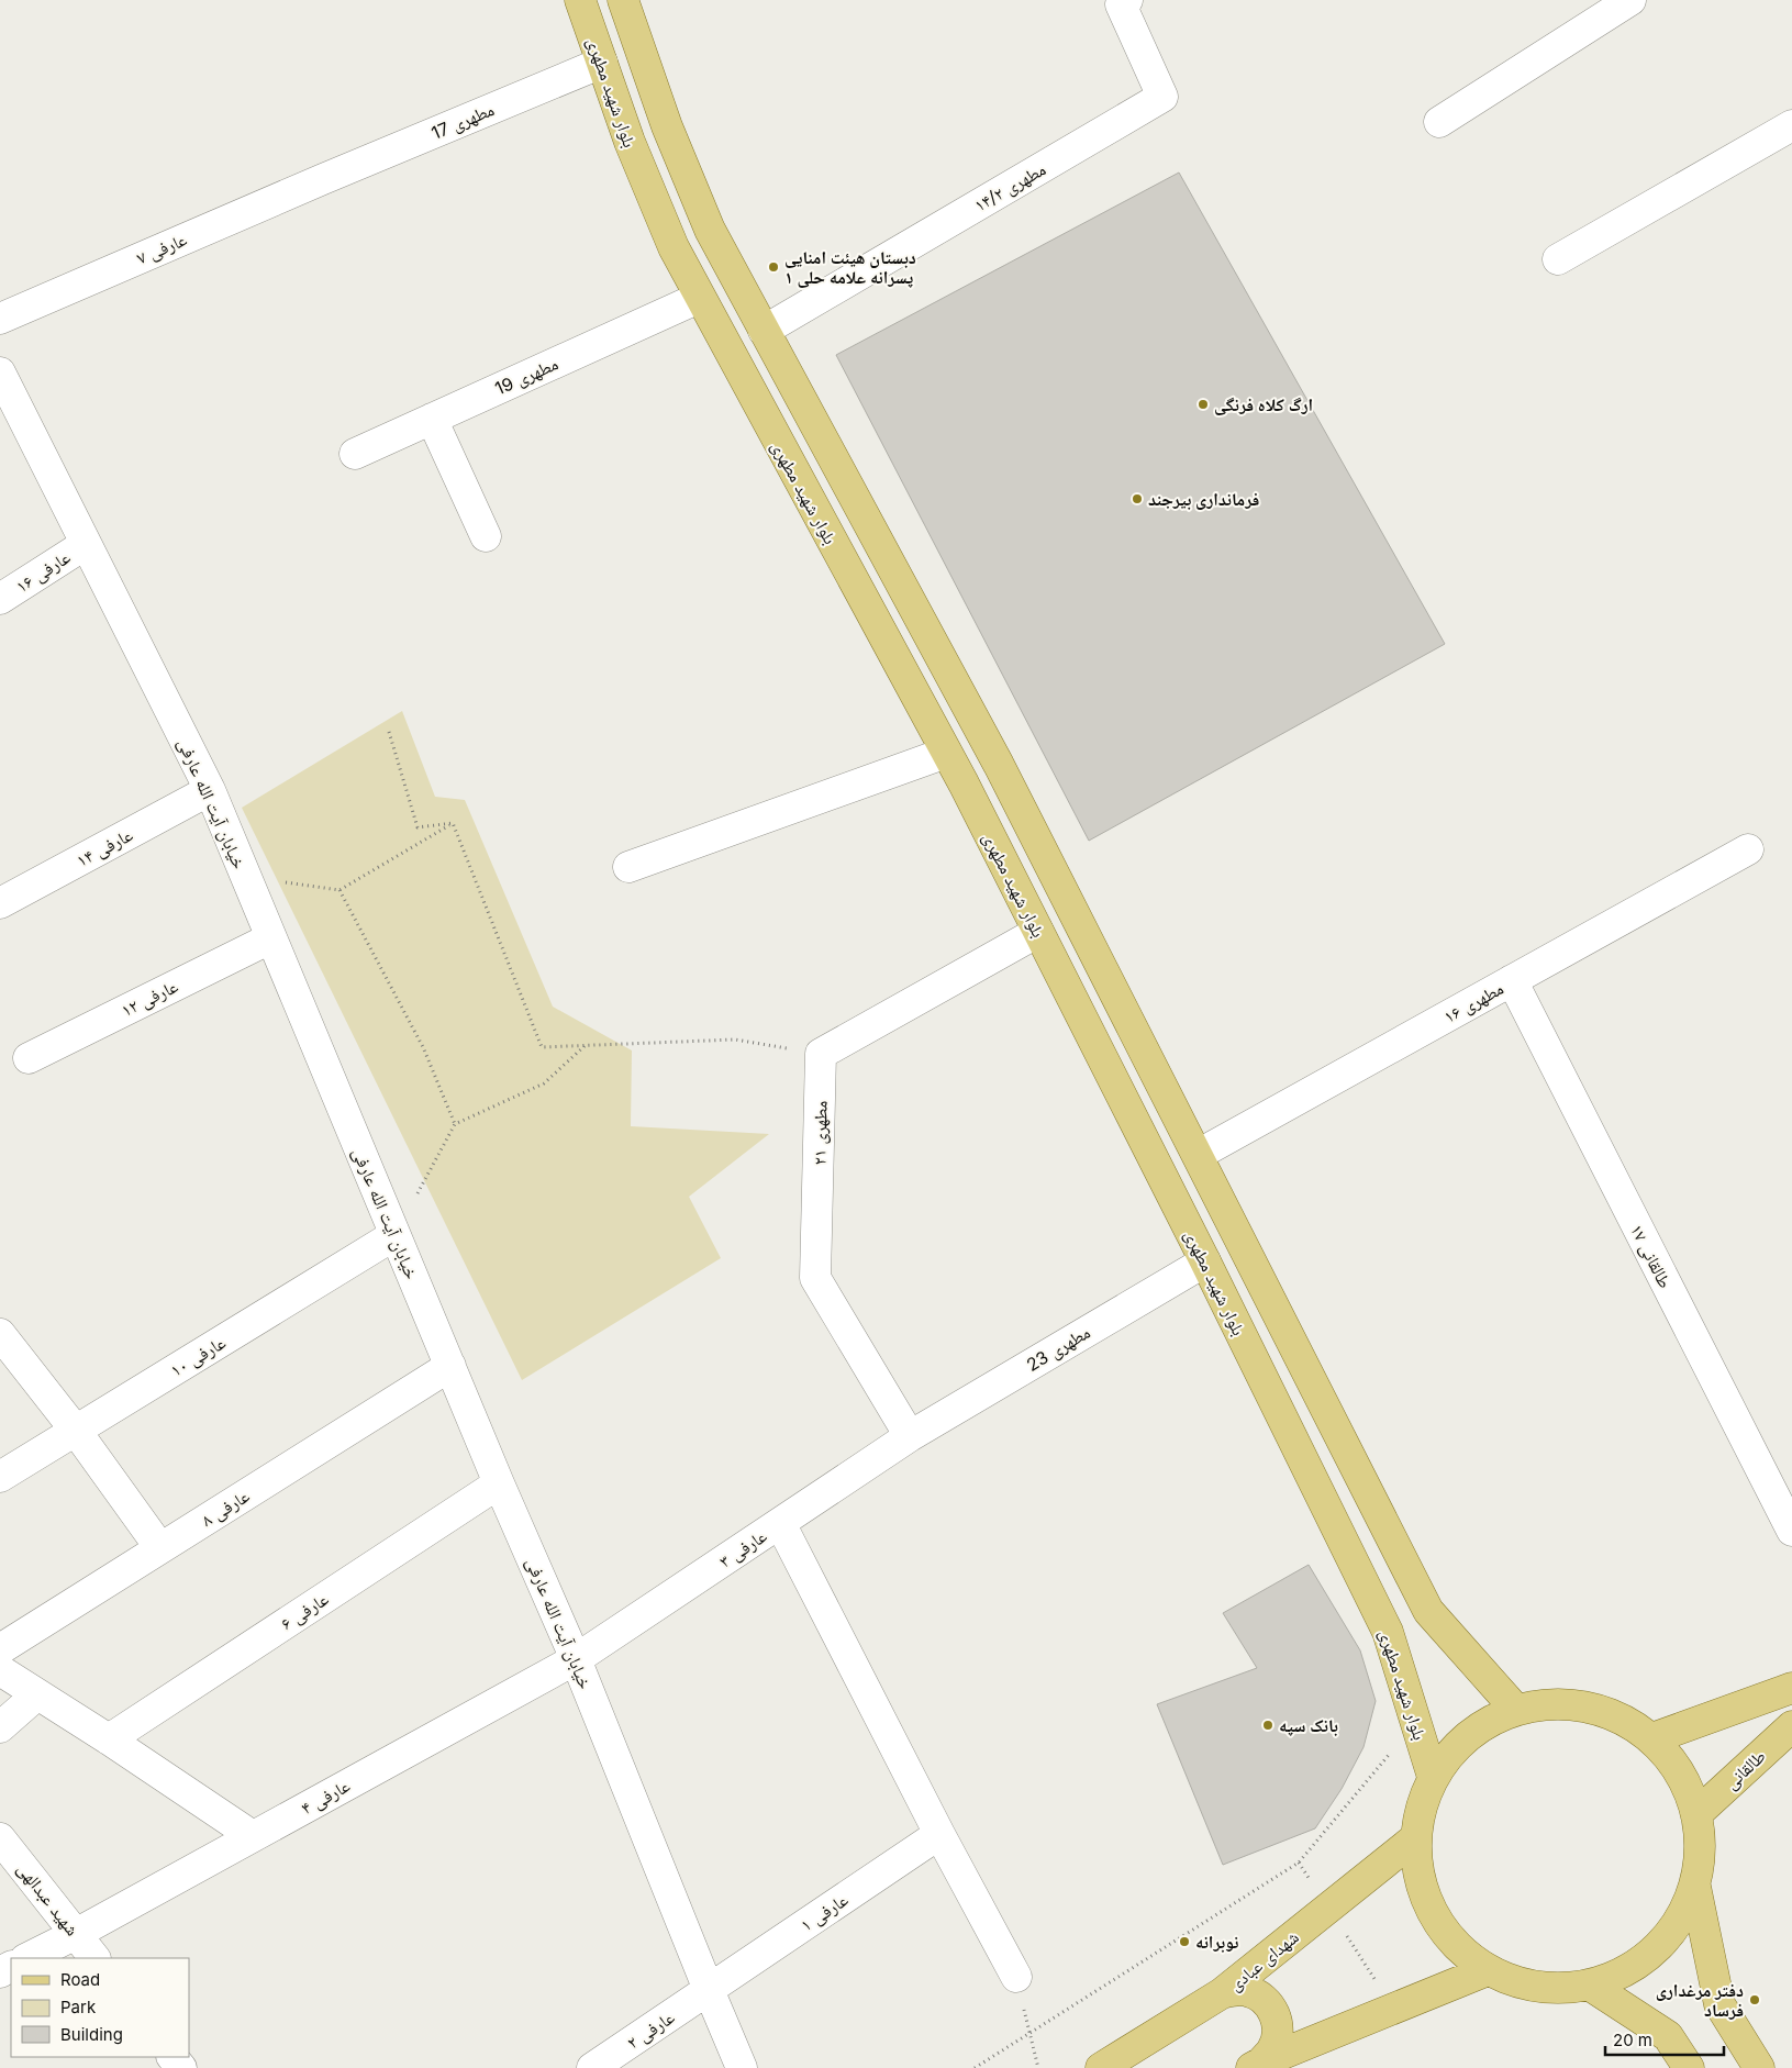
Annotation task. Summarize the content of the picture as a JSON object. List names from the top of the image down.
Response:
{
  "streets": {
    "main road": ["بلوار شهید مطهری", "طالقانی", "شهدای عبادی"],
    "street": [
      "مطهری 17",
      "مطهری ۱۴/۲",
      "عارفی ۷",
      "مطهری 19",
      "عارفی ۱۶",
      "خیابان آیت الله عارفی",
      "عارفی ۱۴",
      "عارفی ۱۲",
      "مطهری ۱۶",
      "مطهری ۲۱",
      "طالقانی ۱۷",
      "مطهری 23",
      "عارفی ۱۰",
      "عارفی ۸",
      "عارفی ۳",
      "عارفی ۶",
      "عارفی ۴",
      "شهید عبدالهی",
      "عارفی ۱",
      "عارفی ۲"
    ]
  },
  "crossings": [
    ["بلوار شهید مطهری", "مطهری 17"],
    ["بلوار شهید مطهری", "مطهری 19"],
    ["بلوار شهید مطهری", "مطهری 23"],
    ["مطهری 17", "عارفی ۷"],
    ["عارفی ۱۶", "خیابان آیت الله عارفی"],
    ["خیابان آیت الله عارفی", "عارفی ۱۴"],
    ["خیابان آیت الله عارفی", "عارفی ۱۲"],
    ["خیابان آیت الله عارفی", "عارفی ۱۰"],
    ["خیابان آیت الله عارفی", "عارفی ۸"],
    ["خیابان آیت الله عارفی", "عارفی ۳"],
    ["خیابان آیت الله عارفی", "عارفی ۶"],
    ["خیابان آیت الله عارفی", "عارفی ۴"],
    ["خیابان آیت الله عارفی", "عارفی ۱"],
    ["خیابان آیت الله عارفی", "عارفی ۲"],
    ["مطهری ۱۶", "طالقانی ۱۷"],
    ["مطهری ۲۱", "مطهری 23"],
    ["مطهری ۲۱", "عارفی ۳"],
    ["مطهری 23", "عارفی ۳"],
    ["عارفی ۳", "عارفی ۴"],
    ["عارفی ۴", "شهید عبدالهی"],
    ["عارفی ۱", "عارفی ۲"]
  ],
  "places": [
    "دبستان هیئت امنایی پسرانه علامه حلی ۱",
    "ارگ کلاه فرنگی",
    "فرمانداری بیرجند",
    "بانک سپه",
    "نوبرانه",
    "دفتر مرغداری فرساد"
  ],
  "legend": ["Road", "Park", "Building"],
  "scale_bar": "20 m"
}
